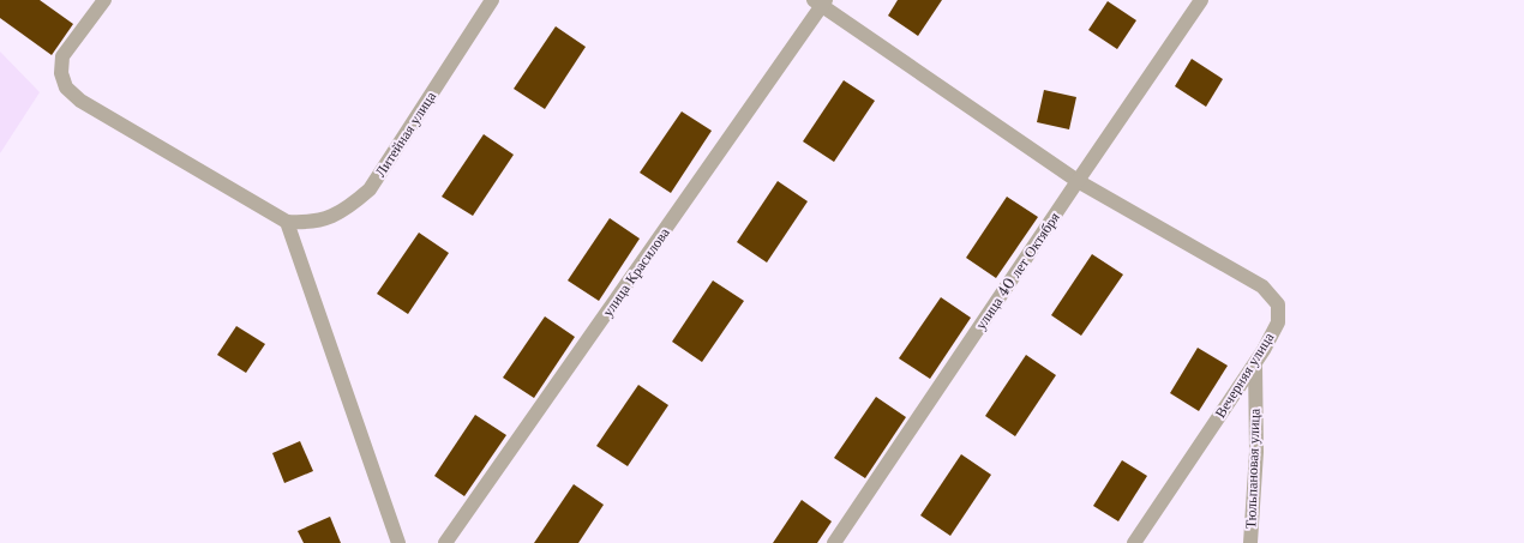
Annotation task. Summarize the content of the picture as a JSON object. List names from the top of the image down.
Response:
{
  "streets": {
    "street": [
      "Литейная улица",
      "улица 40 лет Октября",
      "улица Красилова",
      "Вечерняя улица",
      "Тюльпановая улица"
    ]
  },
  "crossings": [
    ["улица 40 лет Октября", "Вечерняя улица"],
    ["улица Красилова", "Вечерняя улица"],
    ["Вечерняя улица", "Тюльпановая улица"]
  ]
}
